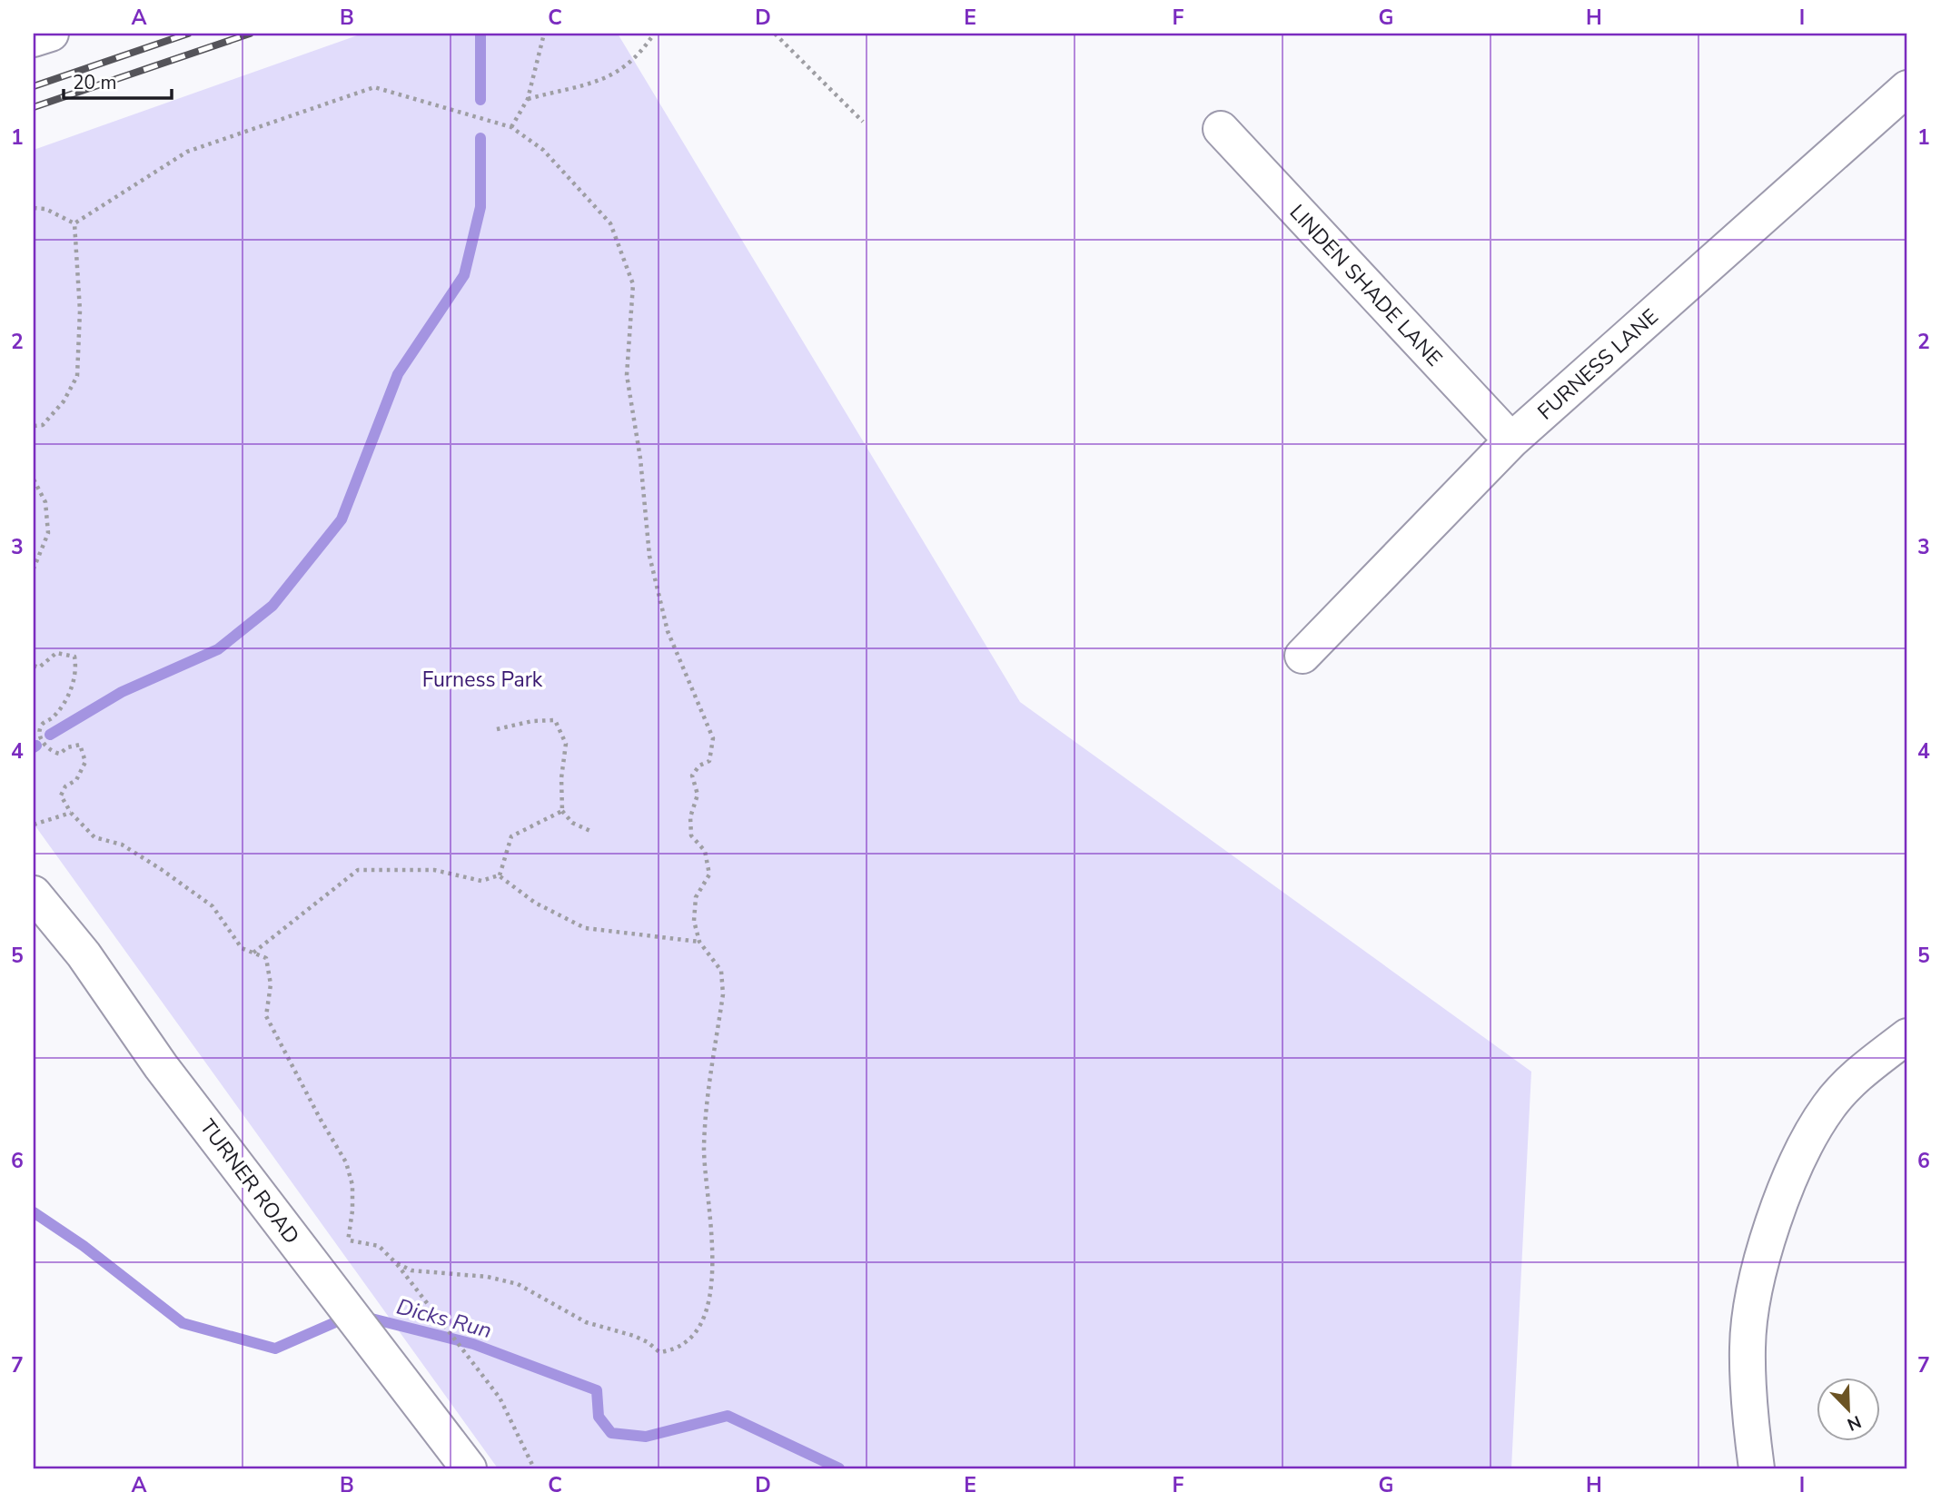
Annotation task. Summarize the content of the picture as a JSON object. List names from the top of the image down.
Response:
{
  "streets": {
    "street": ["LINDEN SHADE LANE", "FURNESS LANE", "TURNER ROAD"]
  },
  "crossings": [
    ["LINDEN SHADE LANE", "FURNESS LANE"]
  ],
  "water": ["Dicks Run"],
  "parks": ["Furness Park"],
  "scale_bar": "20 m",
  "north": "bottom right",
  "grid": {
    "columns": [
      "A",
      "B",
      "C",
      "D",
      "E",
      "F",
      "G",
      "H",
      "I"
    ],
    "rows": [
      "1",
      "2",
      "3",
      "4",
      "5",
      "6",
      "7"
    ]
  }
}
